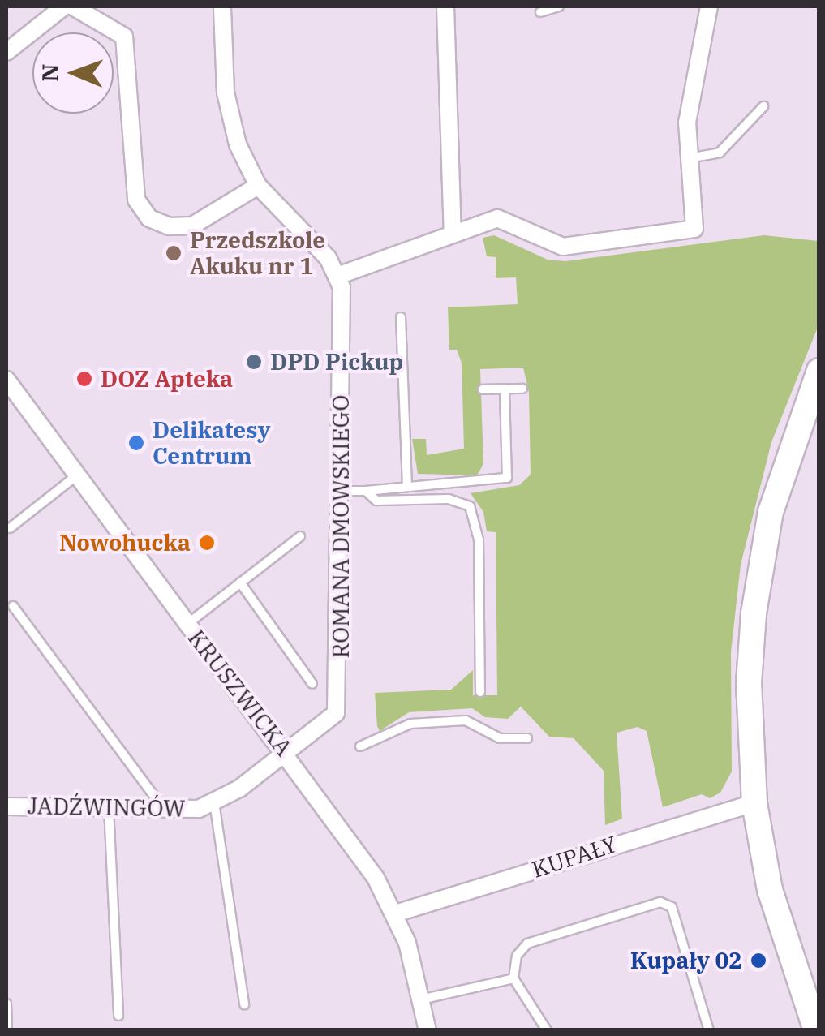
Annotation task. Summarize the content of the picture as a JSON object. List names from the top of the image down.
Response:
{
  "streets": {
    "street": [
      "ROMANA DMOWSKIEGO",
      "KRUSZWICKA",
      "JADŹWINGÓW",
      "KUPAŁY"
    ]
  },
  "crossings": [
    ["ROMANA DMOWSKIEGO", "KRUSZWICKA"],
    ["ROMANA DMOWSKIEGO", "JADŹWINGÓW"],
    ["KRUSZWICKA", "JADŹWINGÓW"],
    ["KRUSZWICKA", "KUPAŁY"]
  ],
  "places": [
    "Przedszkole Akuku nr 1",
    "DPD Pickup",
    "DOZ Apteka",
    "Delikatesy Centrum",
    "Nowohucka",
    "Kupały 02"
  ],
  "north": "left"
}
